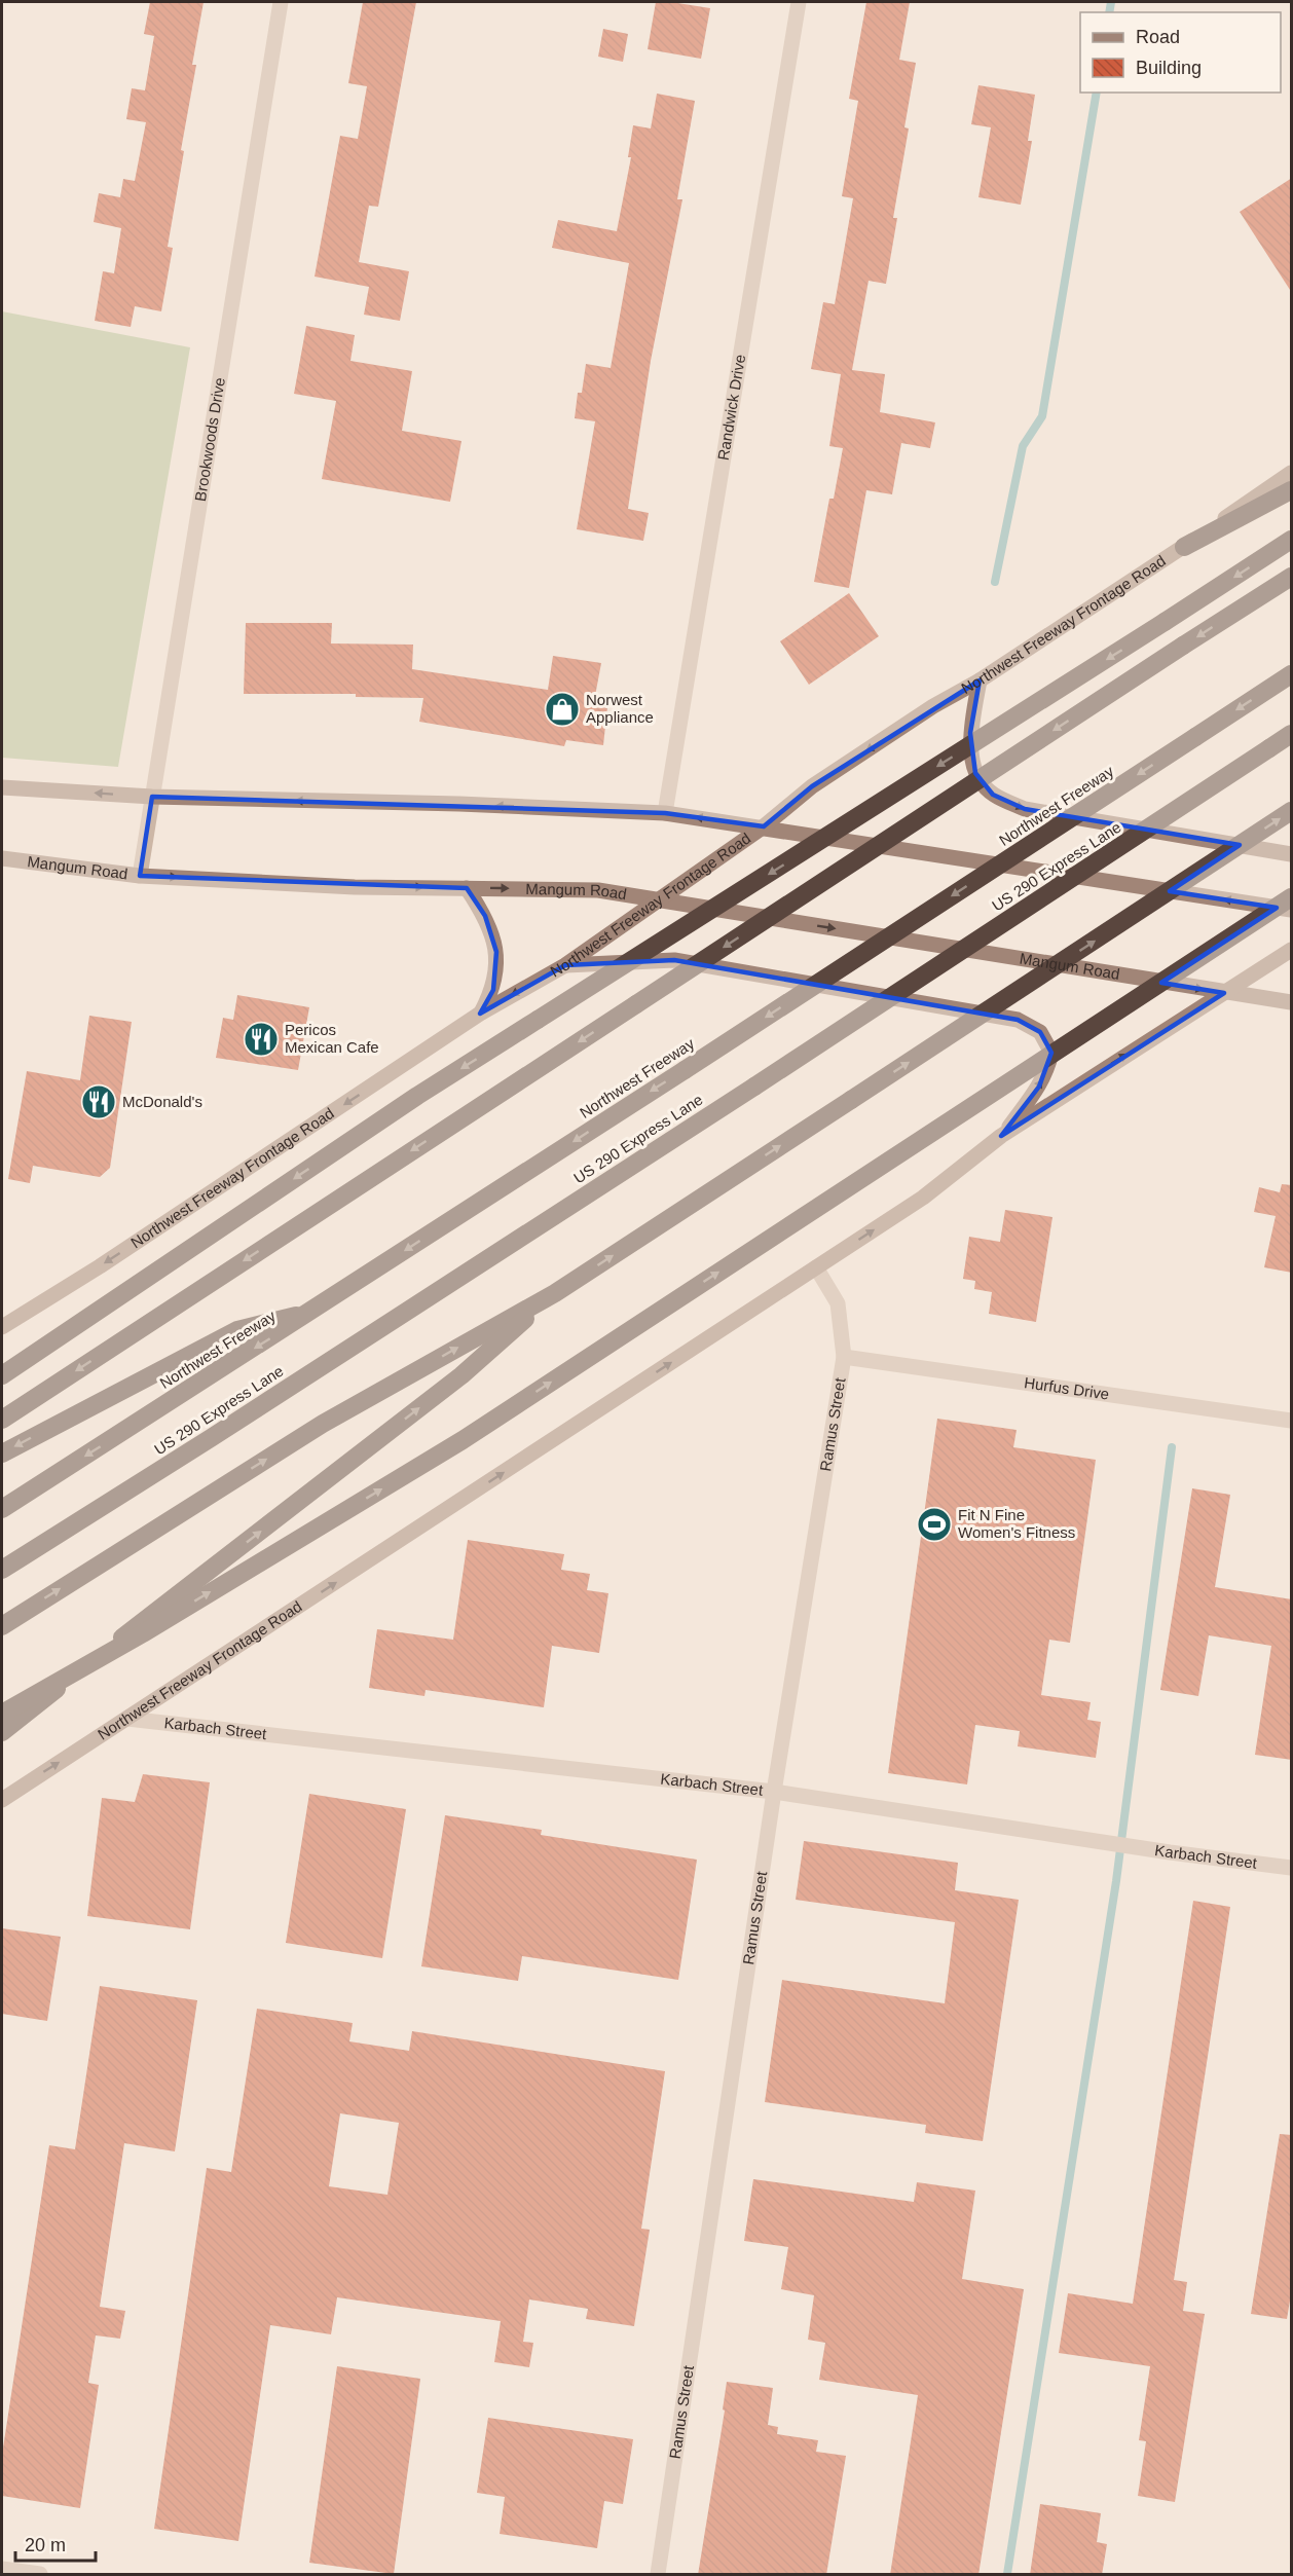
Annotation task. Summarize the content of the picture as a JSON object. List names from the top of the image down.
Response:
{
  "streets": {
    "highway": ["Northwest Freeway", "US 290 Express Lane"],
    "main road": ["Northwest Freeway Frontage Road", "Mangum Road"],
    "street": [
      "Randwick Drive",
      "Brookwoods Drive",
      "Hurfus Drive",
      "Ramus Street",
      "Karbach Street"
    ]
  },
  "crossings": [
    ["Brookwoods Drive", "Mangum Road"],
    ["Northwest Freeway Frontage Road", "Mangum Road"],
    ["Northwest Freeway Frontage Road", "Ramus Street"],
    ["Northwest Freeway Frontage Road", "Karbach Street"],
    ["Hurfus Drive", "Ramus Street"],
    ["Ramus Street", "Karbach Street"]
  ],
  "places": {
    "shop": ["Norwest Appliance"],
    "restaurant": ["Pericos Mexican Cafe", "McDonald's"],
    "sports": ["Fit N Fine Women's Fitness"]
  },
  "legend": ["Road", "Building"],
  "scale_bar": "20 m"
}
